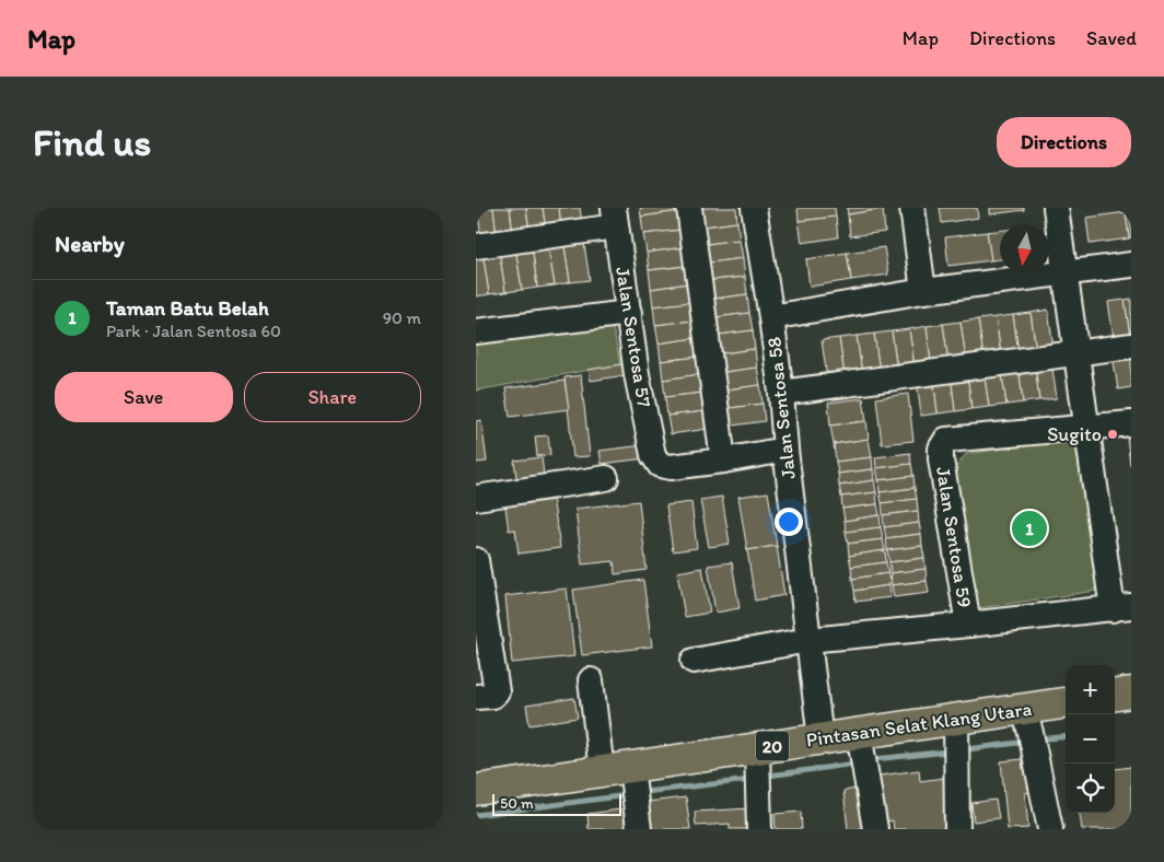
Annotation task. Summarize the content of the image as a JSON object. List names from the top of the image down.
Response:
{
  "streets": {
    "highway": ["Pintasan Selat Klang Utara", "20"],
    "street": ["Jalan Sentosa 57", "Jalan Sentosa 58", "Jalan Sentosa 59"]
  },
  "crossings": [
    ["Jalan Sentosa 58", "Pintasan Selat Klang Utara"]
  ],
  "places": ["Sugito"],
  "scale_bar": "50 m",
  "north": "bottom",
  "page": {
    "header": "Map",
    "nav": ["Map", "Directions", "Saved"],
    "buttons": [
      "Directions",
      ["Save", "Share"]
    ],
    "title": "Find us",
    "heading": "Nearby",
    "list": [
      {
        "mark": "1",
        "name": "Taman Batu Belah",
        "note": "Park · Jalan Sentosa 60",
        "value": "90 m"
      }
    ],
    "pins": "1",
    "map_buttons": ["+", "−"],
    "scale": "50 m"
  }
}
